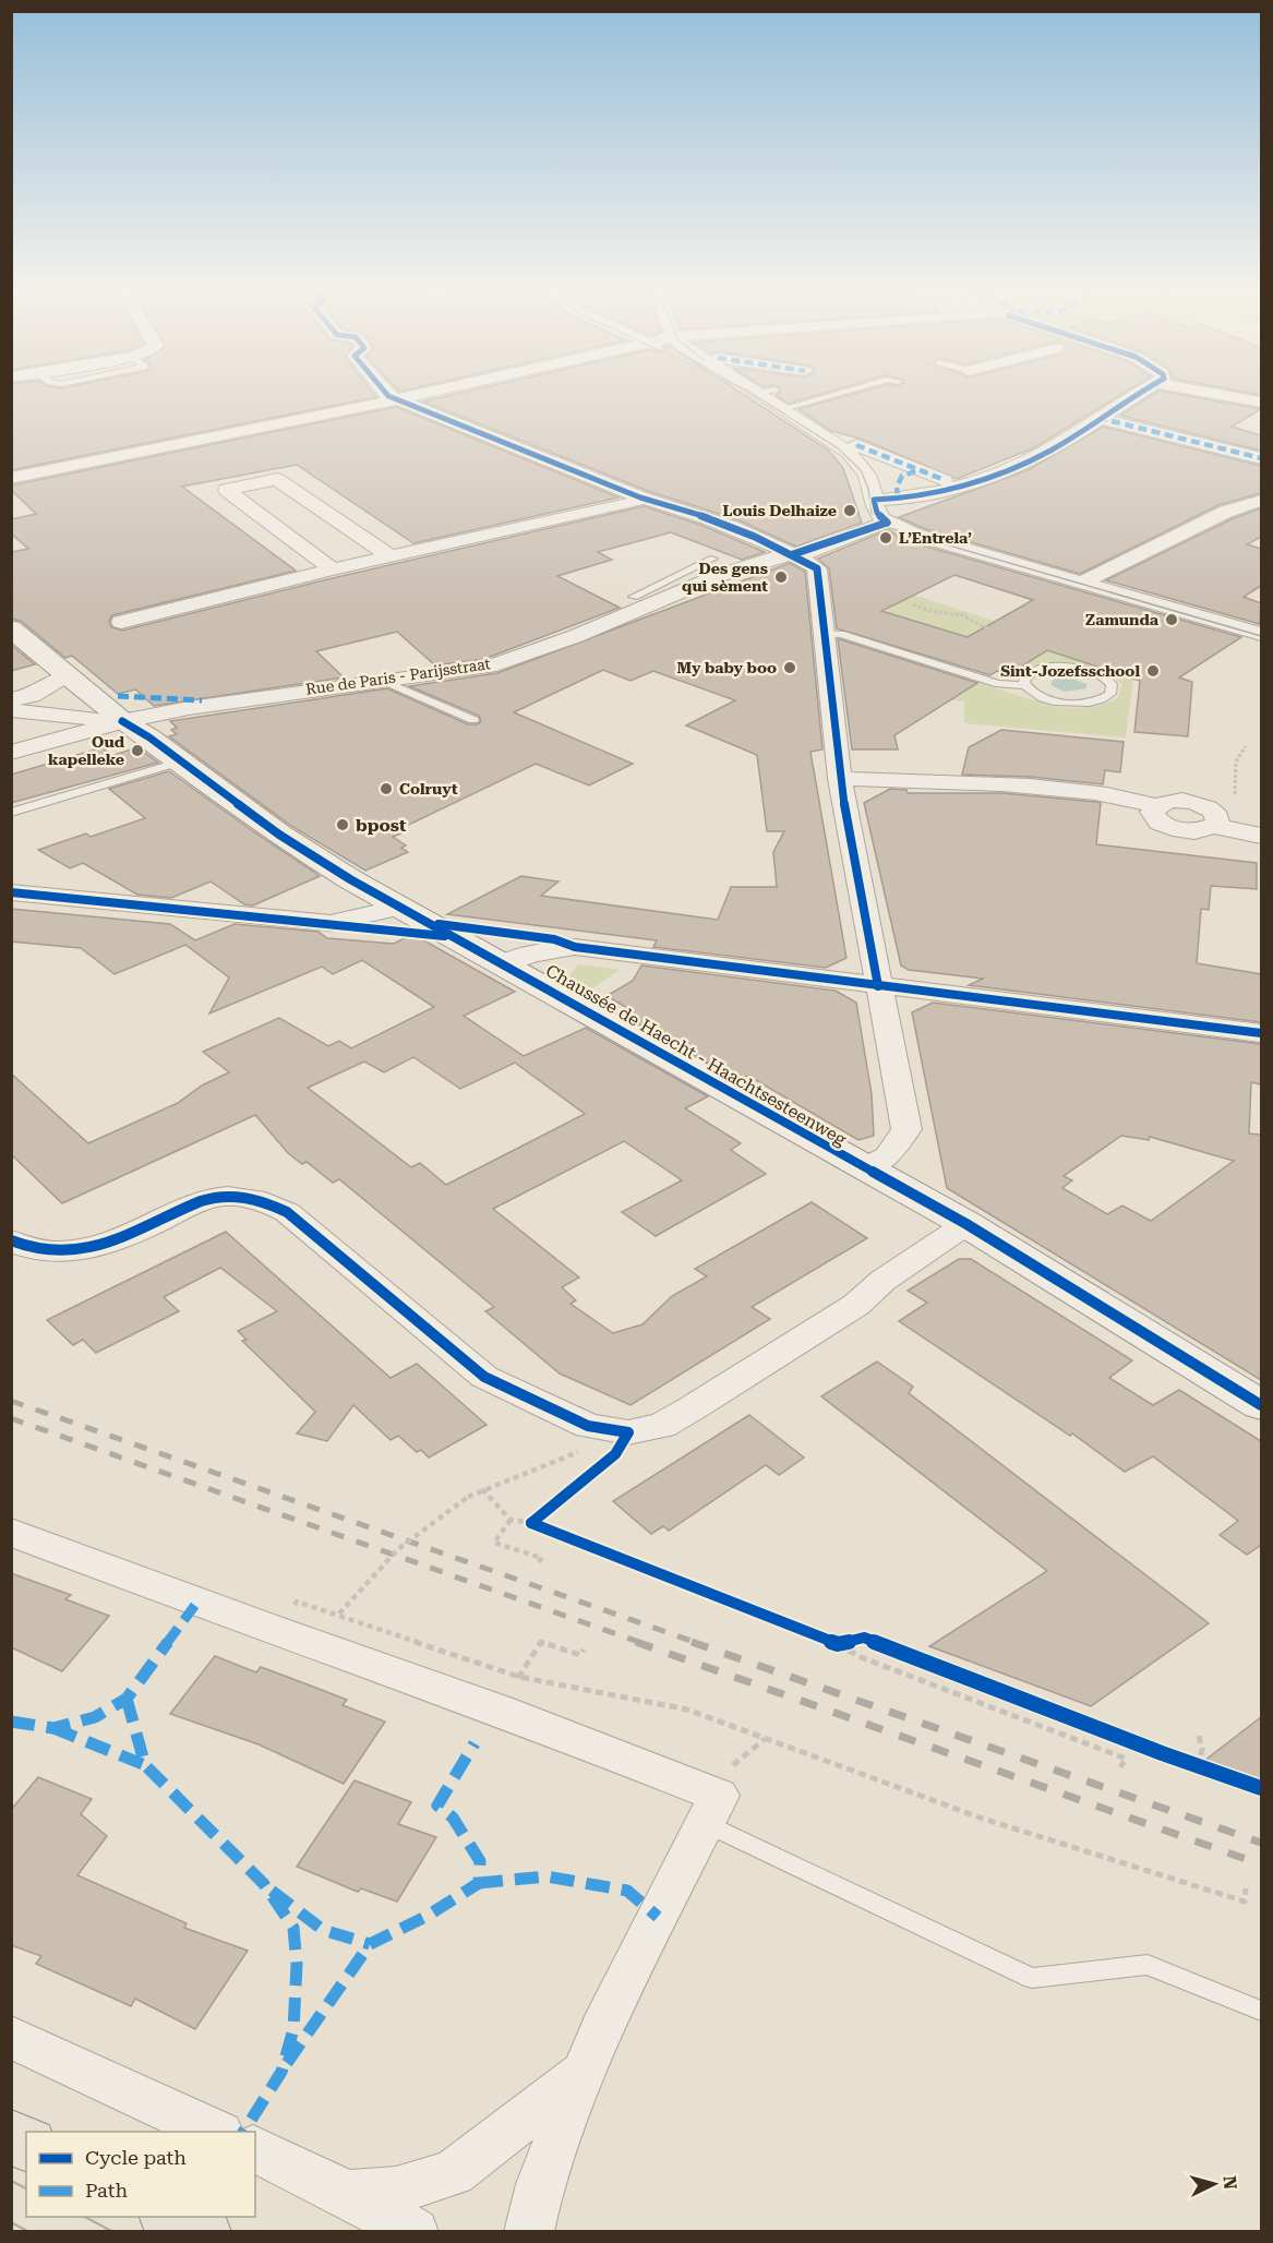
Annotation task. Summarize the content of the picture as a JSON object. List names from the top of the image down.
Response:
{
  "streets": {
    "street": ["Rue de Paris - Parijsstraat", "Chaussée de Haecht - Haachtsesteenweg"]
  },
  "crossings": [
    ["Rue de Paris - Parijsstraat", "Chaussée de Haecht - Haachtsesteenweg"]
  ],
  "places": [
    "Louis Delhaize",
    "L’Entrela’",
    "Des gens qui sèment",
    "Zamunda",
    "My baby boo",
    "Sint-Jozefsschool",
    "Oud kapelleke",
    "Colruyt",
    "bpost"
  ],
  "legend": ["Cycle path", "Path"],
  "north": "right"
}
